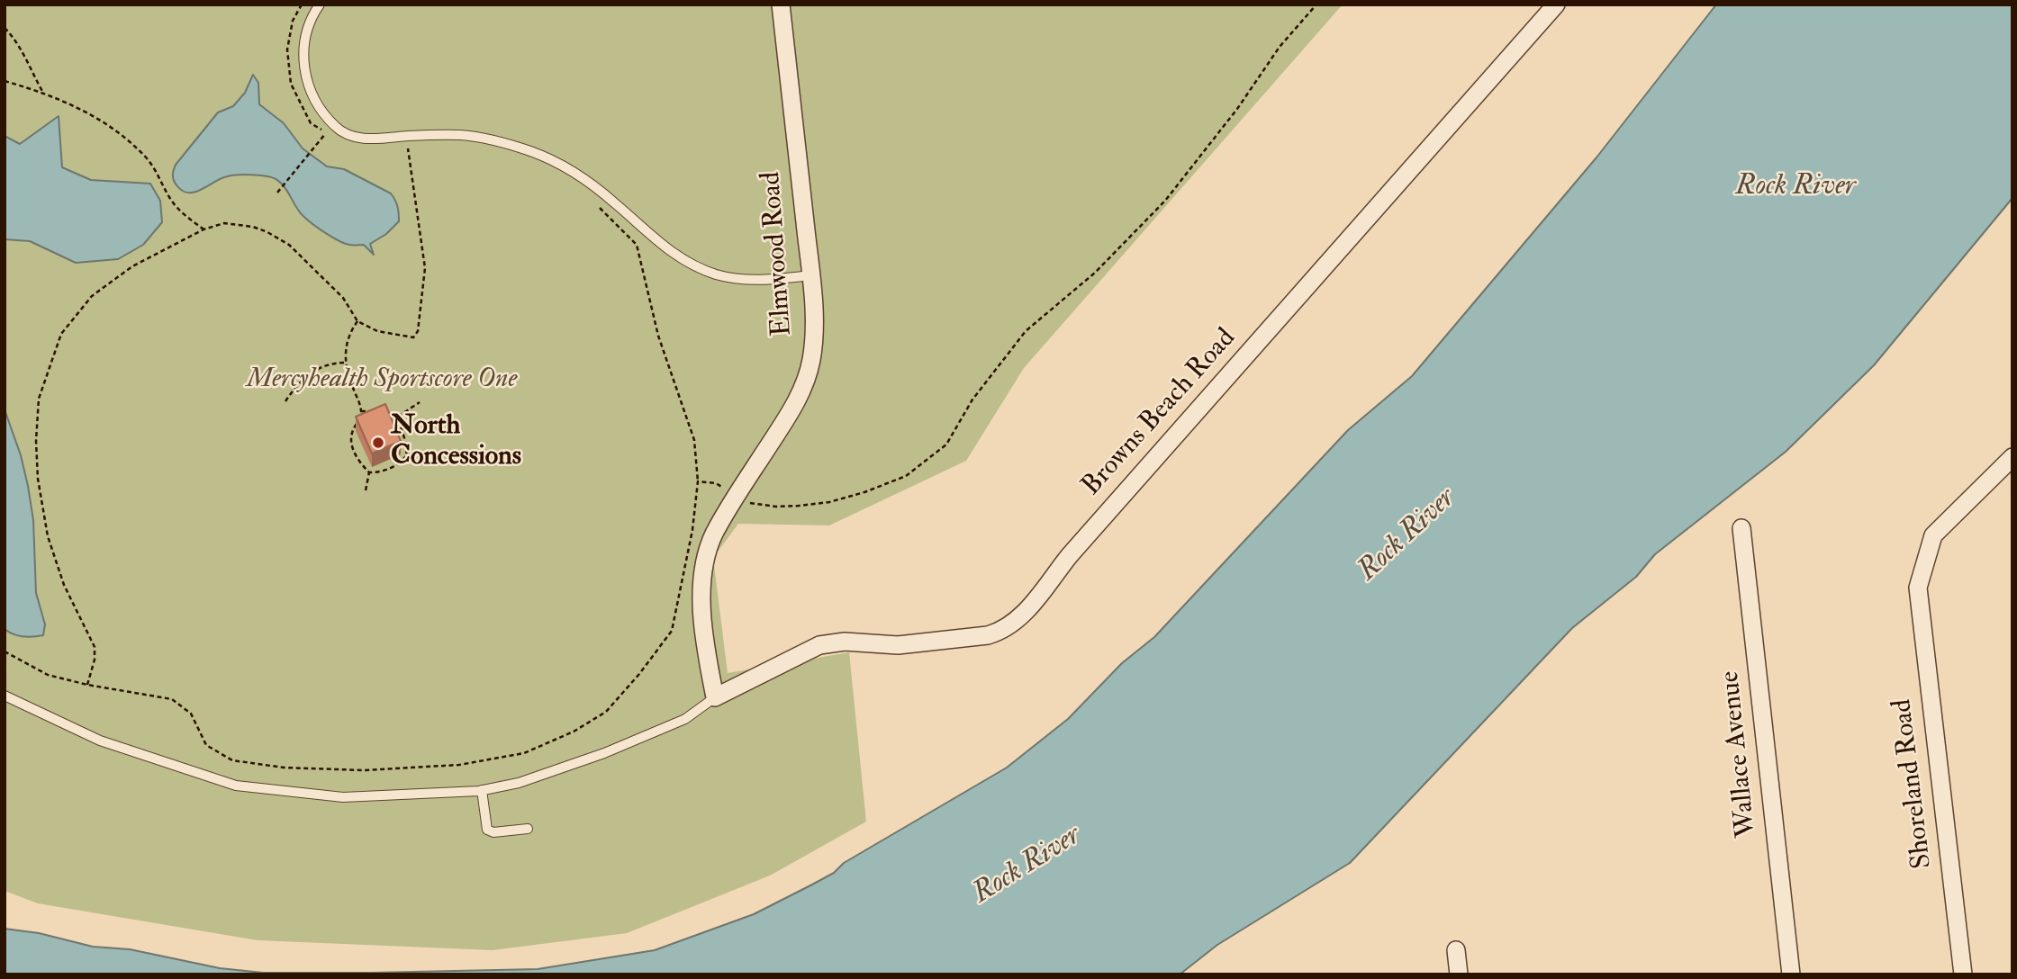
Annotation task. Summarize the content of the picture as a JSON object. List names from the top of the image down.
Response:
{
  "streets": {
    "street": [
      "Elmwood Road",
      "Browns Beach Road",
      "Wallace Avenue",
      "Shoreland Road"
    ]
  },
  "crossings": [
    ["Elmwood Road", "Browns Beach Road"]
  ],
  "water": ["Rock River"],
  "parks": ["Mercyhealth Sportscore One"],
  "places": ["North Concessions"]
}
